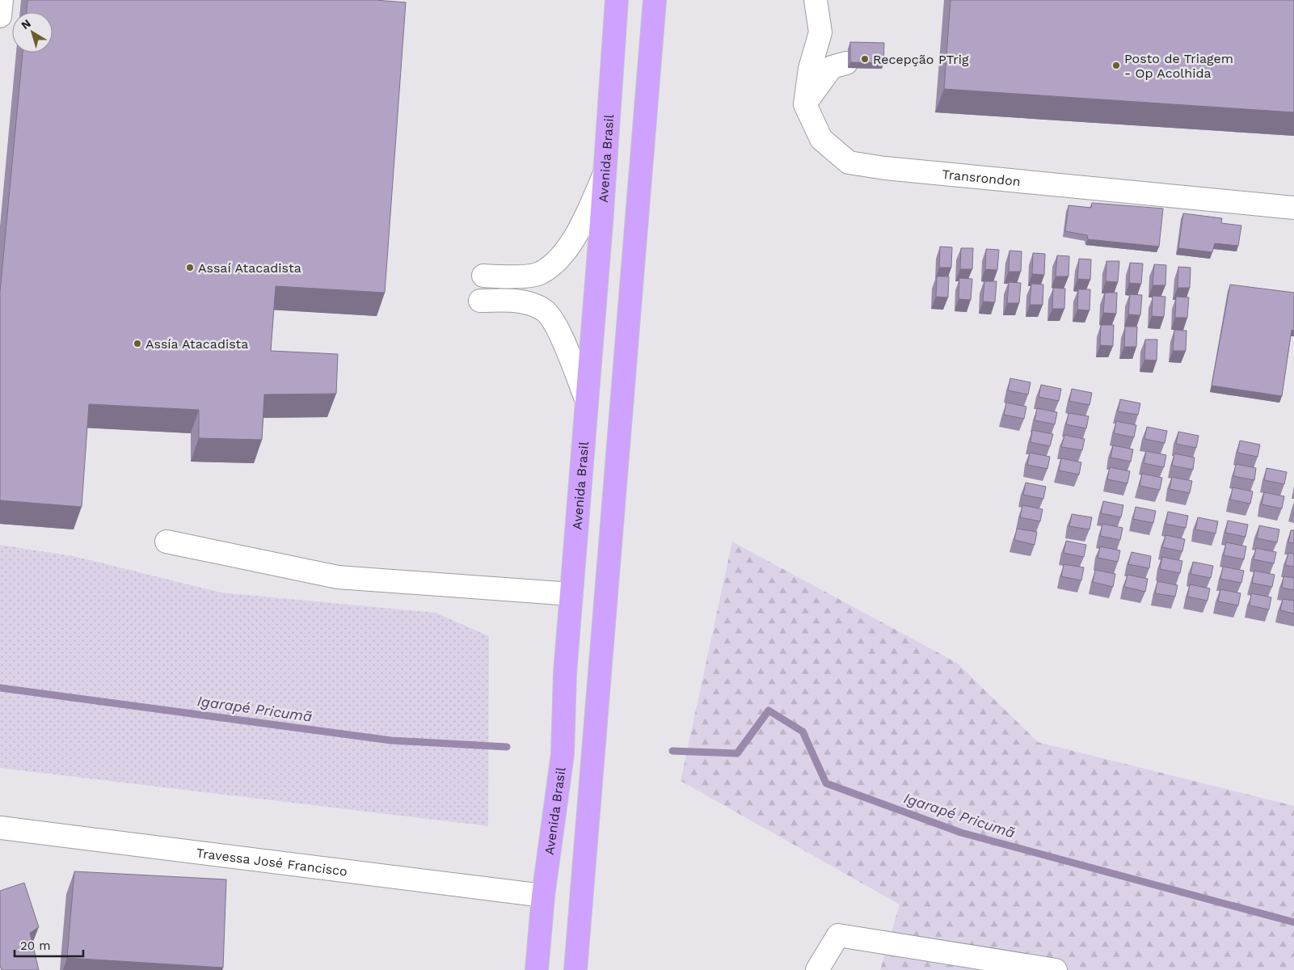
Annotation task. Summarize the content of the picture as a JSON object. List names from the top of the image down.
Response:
{
  "streets": {
    "highway": ["Avenida Brasil"],
    "street": ["Transrondon", "Travessa José Francisco"]
  },
  "crossings": [
    ["Avenida Brasil", "Travessa José Francisco"]
  ],
  "water": ["Igarapé Pricumã"],
  "places": [
    "Recepção PTrig",
    "Posto de Triagem - Op Acolhida",
    "Assaí Atacadista",
    "Assía Atacadista"
  ],
  "scale_bar": "20 m",
  "north": "top left"
}
